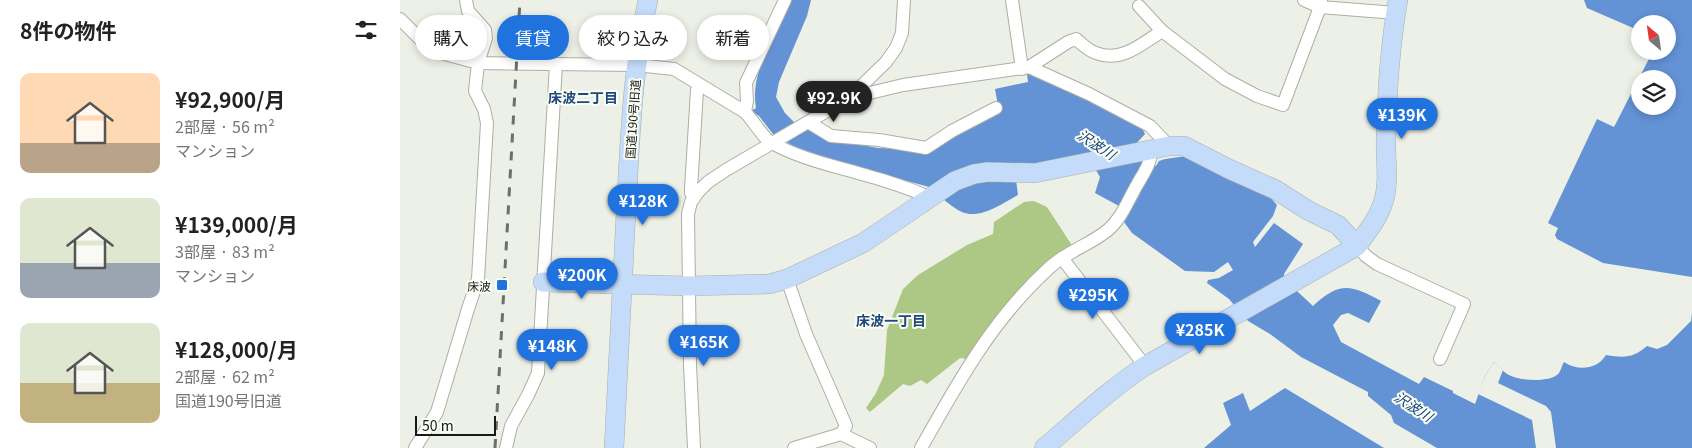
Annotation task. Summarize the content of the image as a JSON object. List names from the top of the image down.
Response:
{
  "streets": {
    "street": ["国道190号旧道"]
  },
  "districts": ["床波二丁目", "床波一丁目"],
  "water": ["沢波川"],
  "places": {
    "transit": ["床波"]
  },
  "scale_bar": "50 m",
  "north": "top left",
  "page": {
    "heading": "8件の物件",
    "chip": [
      "購入",
      "賃貸",
      "絞り込み",
      "新着"
    ],
    "list": [
      {
        "name": "¥92,900/月",
        "note": "2部屋 · 56 m² · マンション"
      },
      {
        "name": "¥139,000/月",
        "note": "3部屋 · 83 m² · マンション"
      },
      {
        "name": "¥128,000/月",
        "note": "2部屋 · 62 m² · 国道190号旧道"
      }
    ],
    "price": [
      "¥92.9K",
      "¥139K",
      "¥128K",
      "¥200K",
      "¥295K",
      "¥285K",
      "¥165K",
      "¥148K"
    ],
    "scale": "50 m"
  }
}
